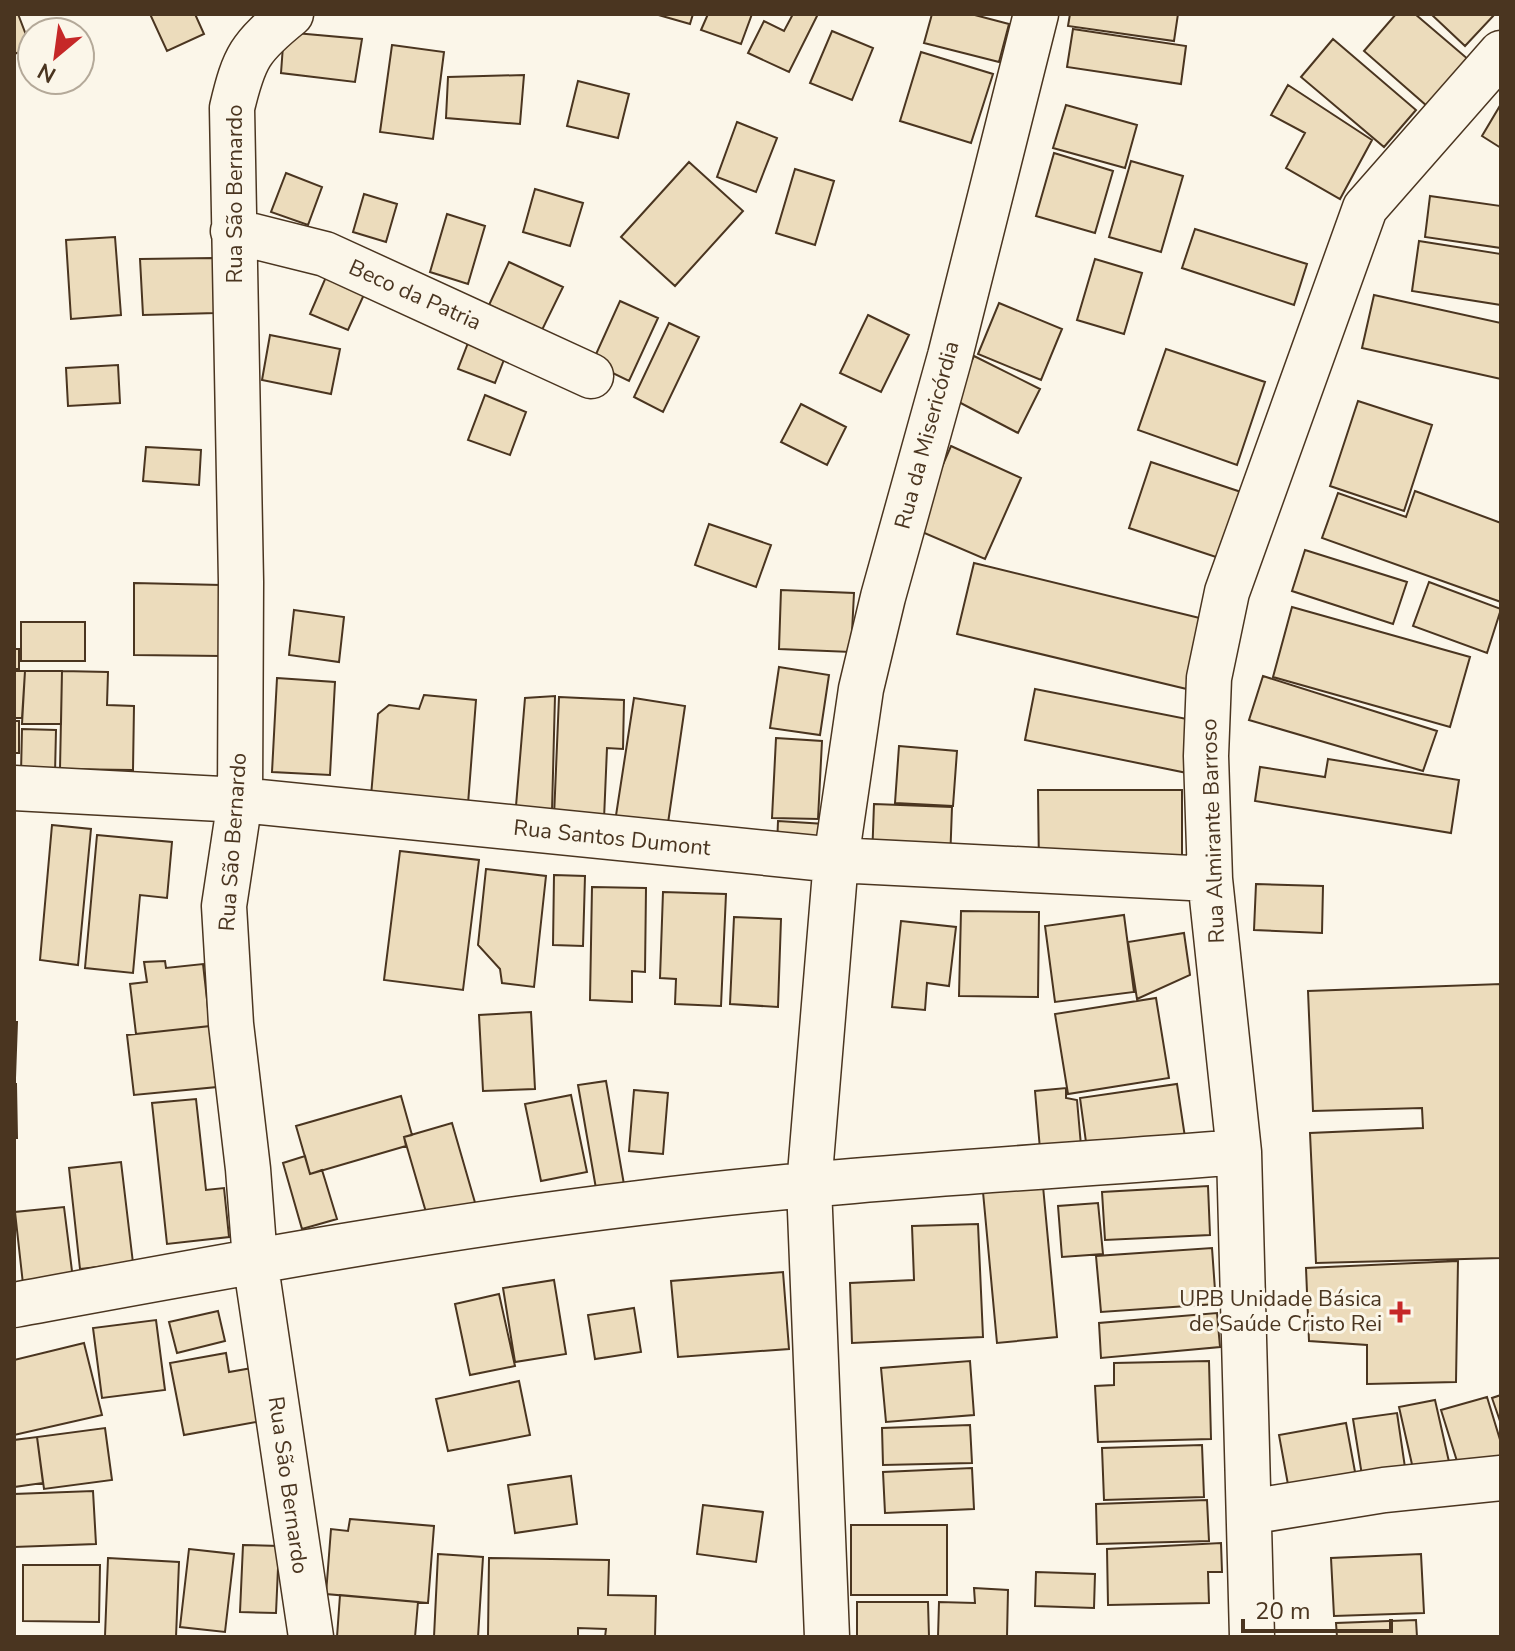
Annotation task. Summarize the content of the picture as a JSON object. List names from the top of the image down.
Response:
{
  "streets": {
    "street": [
      "Rua São Bernardo",
      "Beco da Patria",
      "Rua da Misericórdia",
      "Rua Almirante Barroso",
      "Rua Santos Dumont"
    ]
  },
  "crossings": [
    ["Rua São Bernardo", "Beco da Patria"],
    ["Rua São Bernardo", "Rua Santos Dumont"],
    ["Rua da Misericórdia", "Rua Santos Dumont"],
    ["Rua Almirante Barroso", "Rua Santos Dumont"]
  ],
  "places": {
    "health": ["UPB Unidade Básica de Saúde Cristo Rei"]
  },
  "scale_bar": "20 m",
  "north": "bottom left"
}
